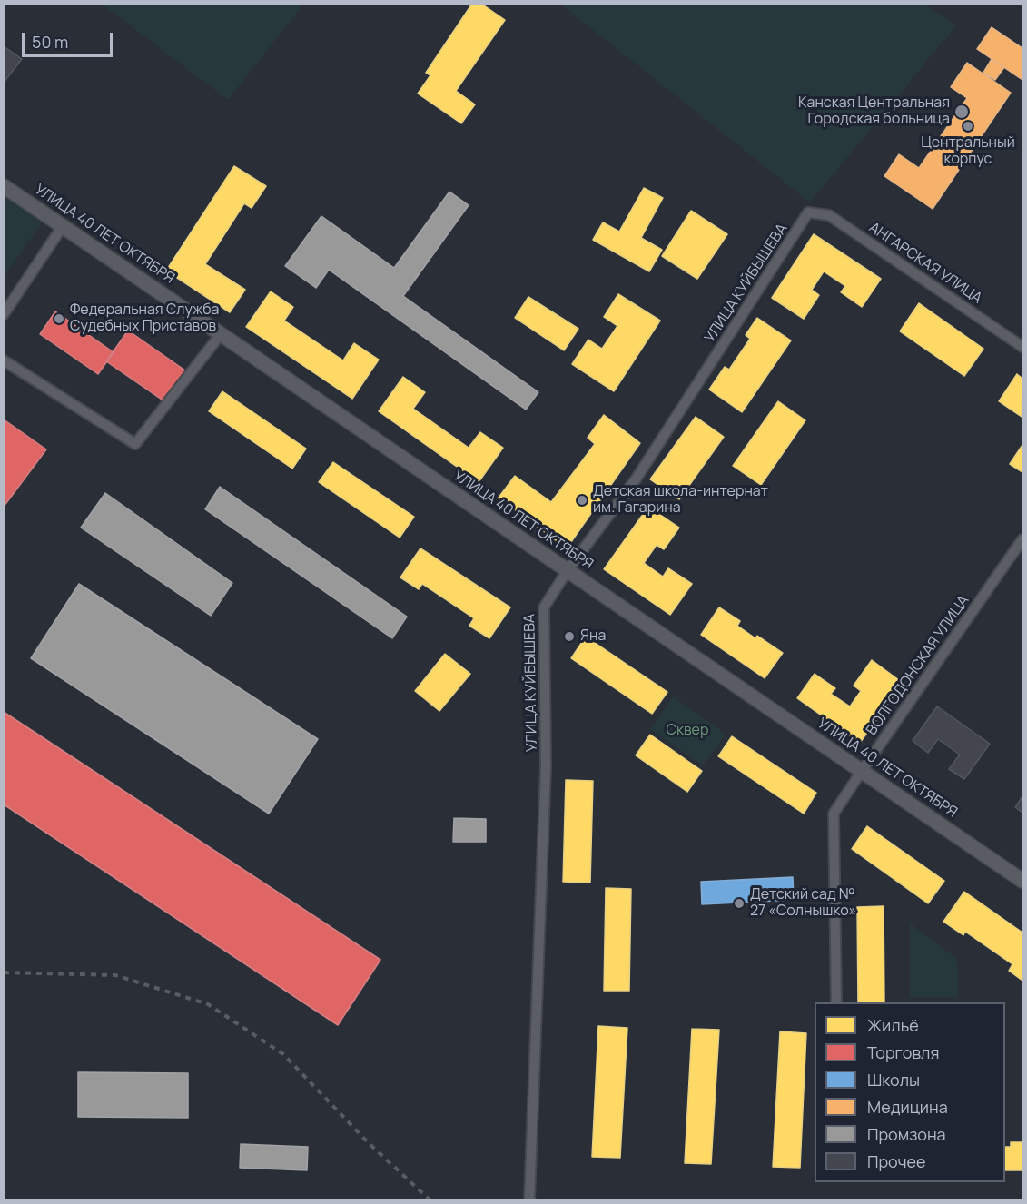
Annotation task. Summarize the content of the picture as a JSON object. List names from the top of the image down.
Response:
{
  "streets": {
    "main road": ["УЛИЦА 40 ЛЕТ ОКТЯБРЯ"],
    "street": ["АНГАРСКАЯ УЛИЦА", "УЛИЦА КУЙБЫШЕВА", "ВОЛГОДОНСКАЯ УЛИЦА"]
  },
  "crossings": [
    ["УЛИЦА 40 ЛЕТ ОКТЯБРЯ", "УЛИЦА КУЙБЫШЕВА"],
    ["УЛИЦА 40 ЛЕТ ОКТЯБРЯ", "ВОЛГОДОНСКАЯ УЛИЦА"],
    ["АНГАРСКАЯ УЛИЦА", "УЛИЦА КУЙБЫШЕВА"]
  ],
  "parks": ["Сквер"],
  "places": [
    "Канская Центральная Городская больница",
    "Центральный корпус",
    "Федеральная Служба Судебных Приставов",
    "Детская школа-интернат им. Гагарина",
    "Яна",
    "Детский сад № 27 «Солнышко»"
  ],
  "legend": [
    "Жильё",
    "Торговля",
    "Школы",
    "Медицина",
    "Промзона",
    "Прочее"
  ],
  "scale_bar": "50 m"
}
